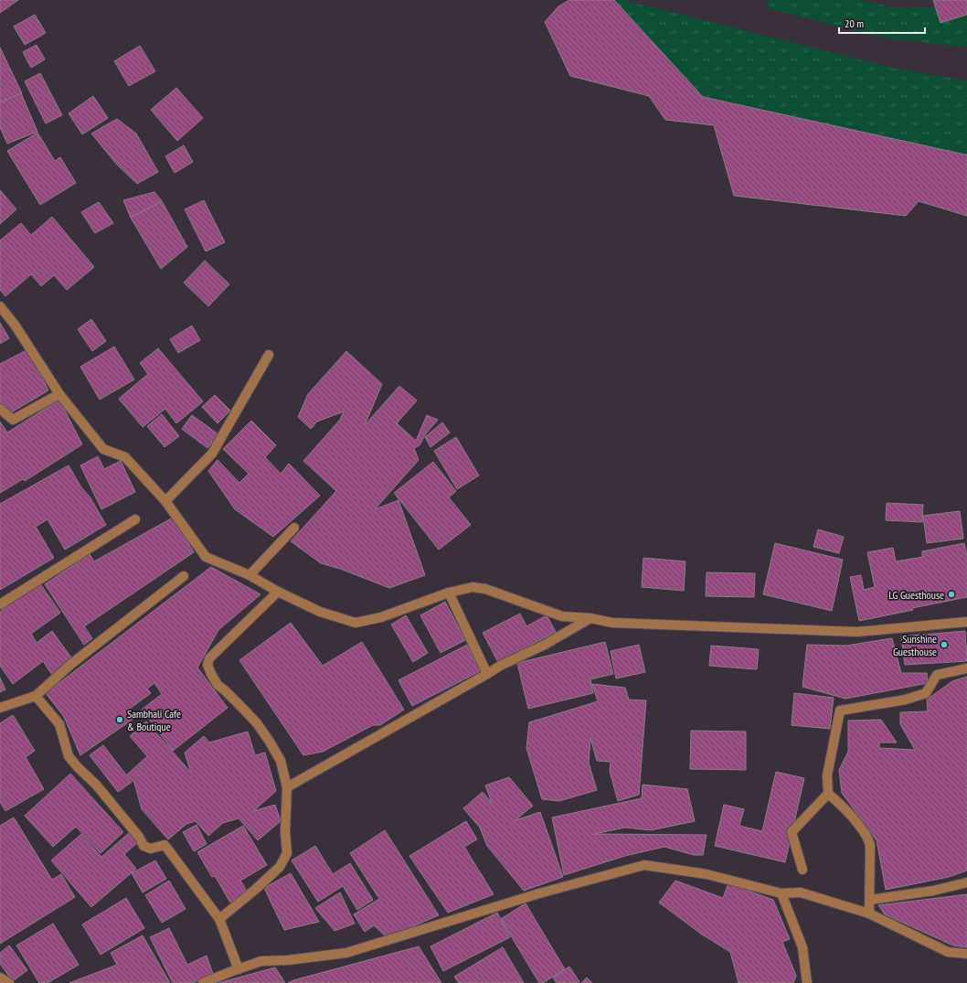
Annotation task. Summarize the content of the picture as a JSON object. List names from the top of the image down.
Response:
{
  "places": ["LG Guesthouse", "Sunshine Guesthouse", "Sambhali Cafe & Boutique"],
  "scale_bar": "20 m"
}
